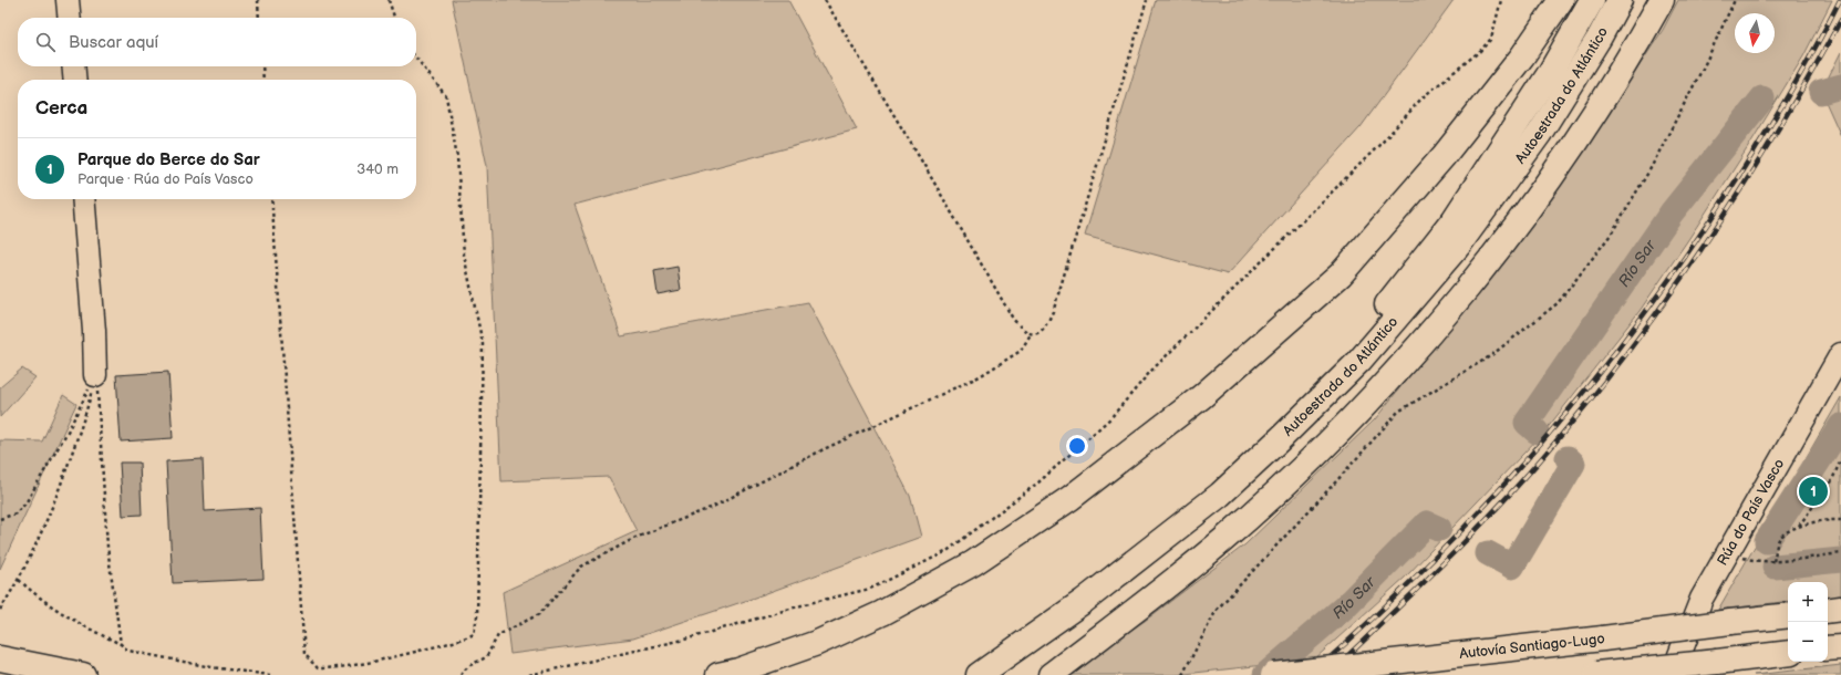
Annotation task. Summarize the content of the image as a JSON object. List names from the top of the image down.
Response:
{
  "streets": {
    "highway": ["Autoestrada do Atlántico", "Autovía Santiago-Lugo"],
    "street": ["Rúa do País Vasco"]
  },
  "water": ["Río Sar"],
  "north": "bottom",
  "page": {
    "search": "Buscar aquí",
    "heading": "Cerca",
    "list": [
      {
        "mark": "1",
        "name": "Parque do Berce do Sar",
        "note": "Parque · Rúa do País Vasco",
        "value": "340 m"
      }
    ],
    "pins": "1",
    "map_buttons": ["+", "−"]
  }
}
